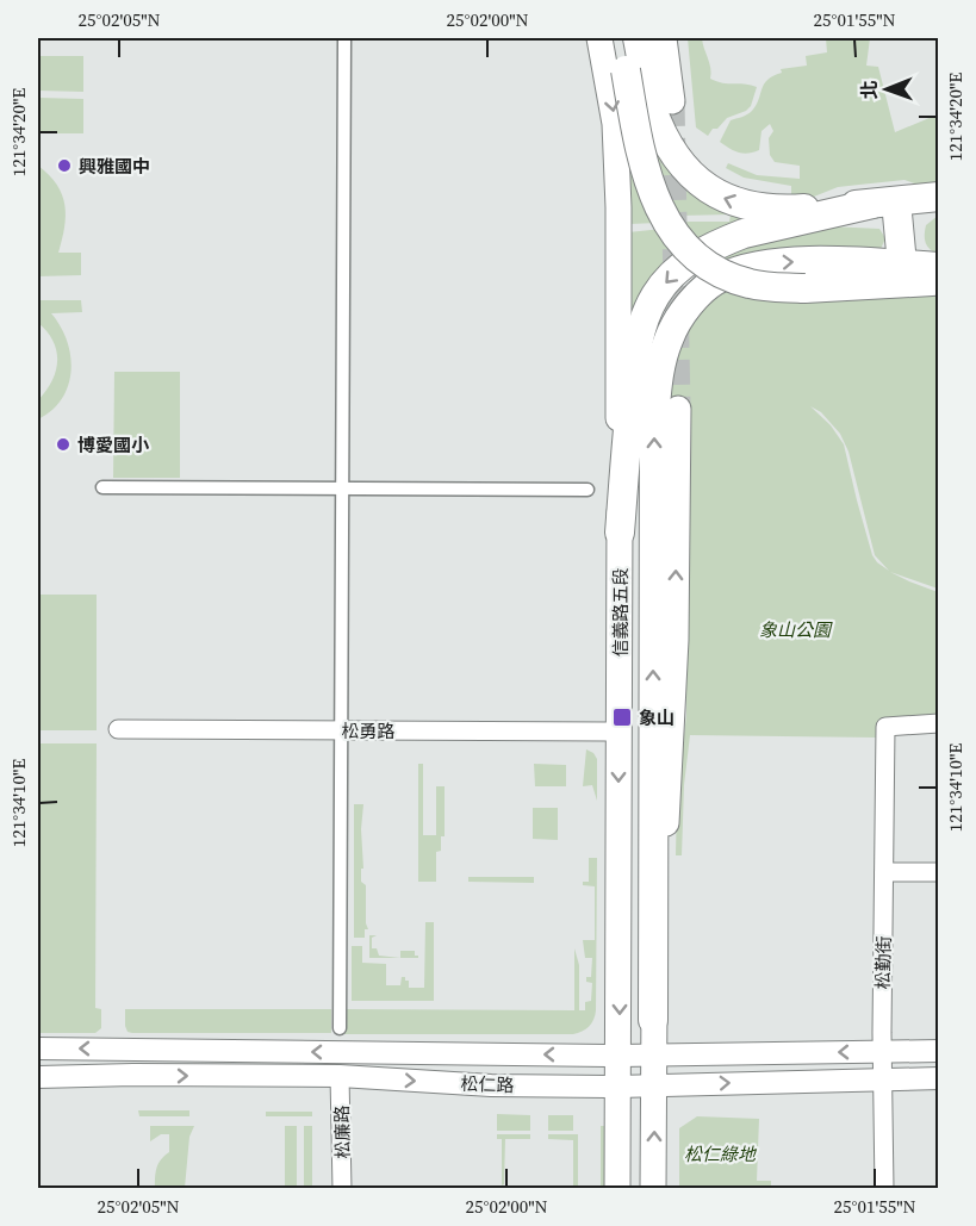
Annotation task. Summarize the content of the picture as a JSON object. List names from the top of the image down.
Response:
{
  "streets": {
    "main road": ["信義路五段"],
    "street": [
      "松勇路",
      "松勤街",
      "松仁路",
      "松廉路"
    ]
  },
  "crossings": [
    ["信義路五段", "松勇路"],
    ["信義路五段", "松仁路"],
    ["松勤街", "松仁路"],
    ["松仁路", "松廉路"]
  ],
  "parks": ["象山公園", "松仁綠地"],
  "places": {
    "other": ["興雅國中", "博愛國小"],
    "transit": ["象山"]
  },
  "north": "left",
  "coordinates": [
    "25°02'05\"N",
    "25°02'00\"N",
    "25°01'55\"N",
    "121°34'20\"E",
    "121°34'10\"E"
  ]
}
